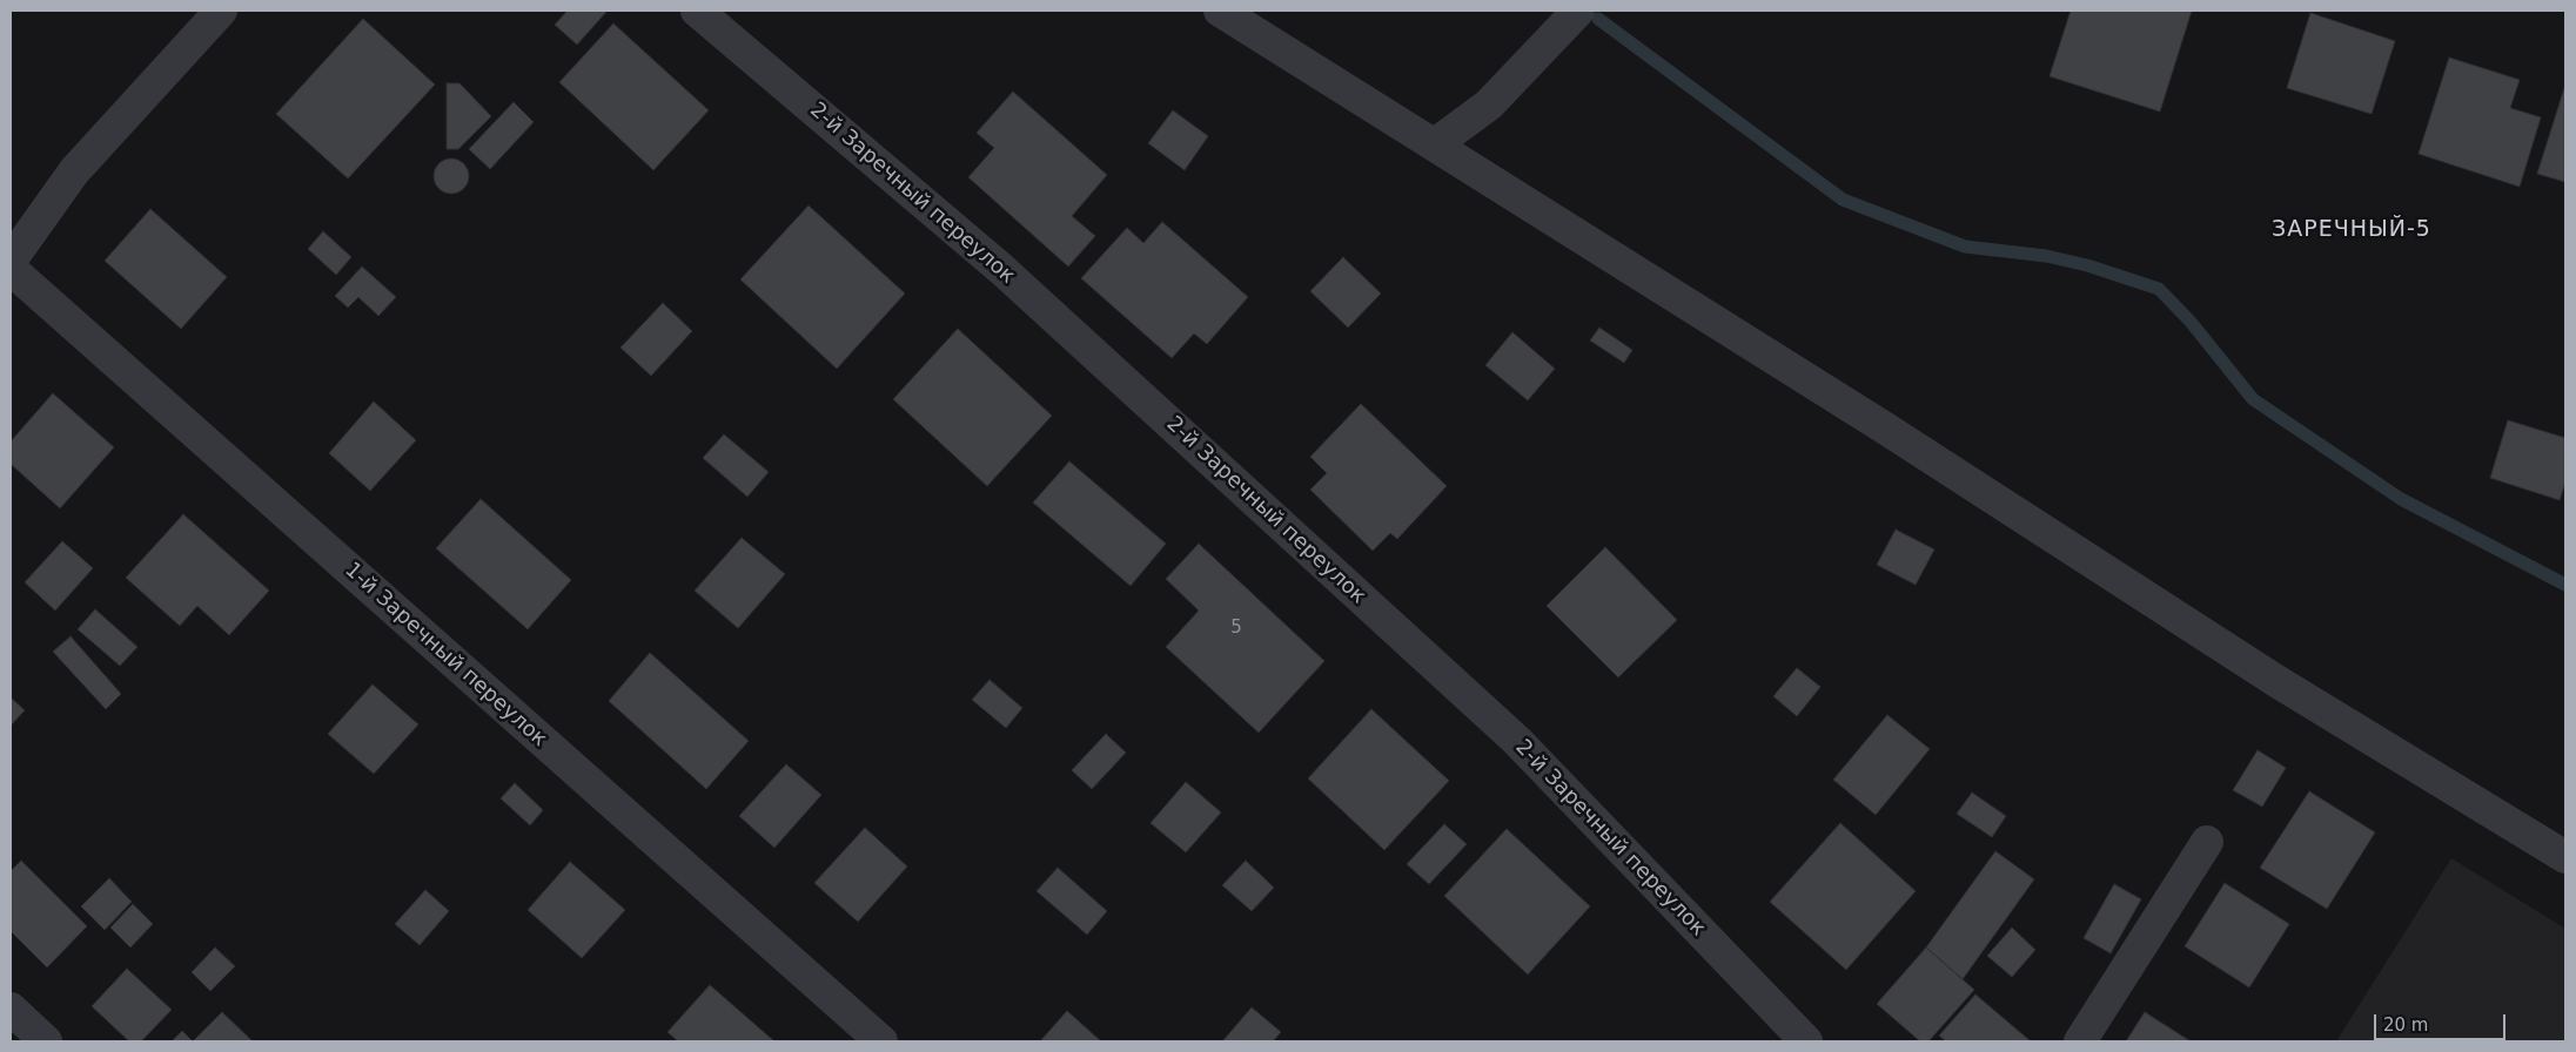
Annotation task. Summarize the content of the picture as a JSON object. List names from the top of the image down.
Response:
{
  "streets": {
    "street": ["2-й Заречный переулок", "1-й Заречный переулок"]
  },
  "districts": ["ЗАРЕЧНЫЙ-5"],
  "house_numbers": ["5"],
  "scale_bar": "20 m"
}
